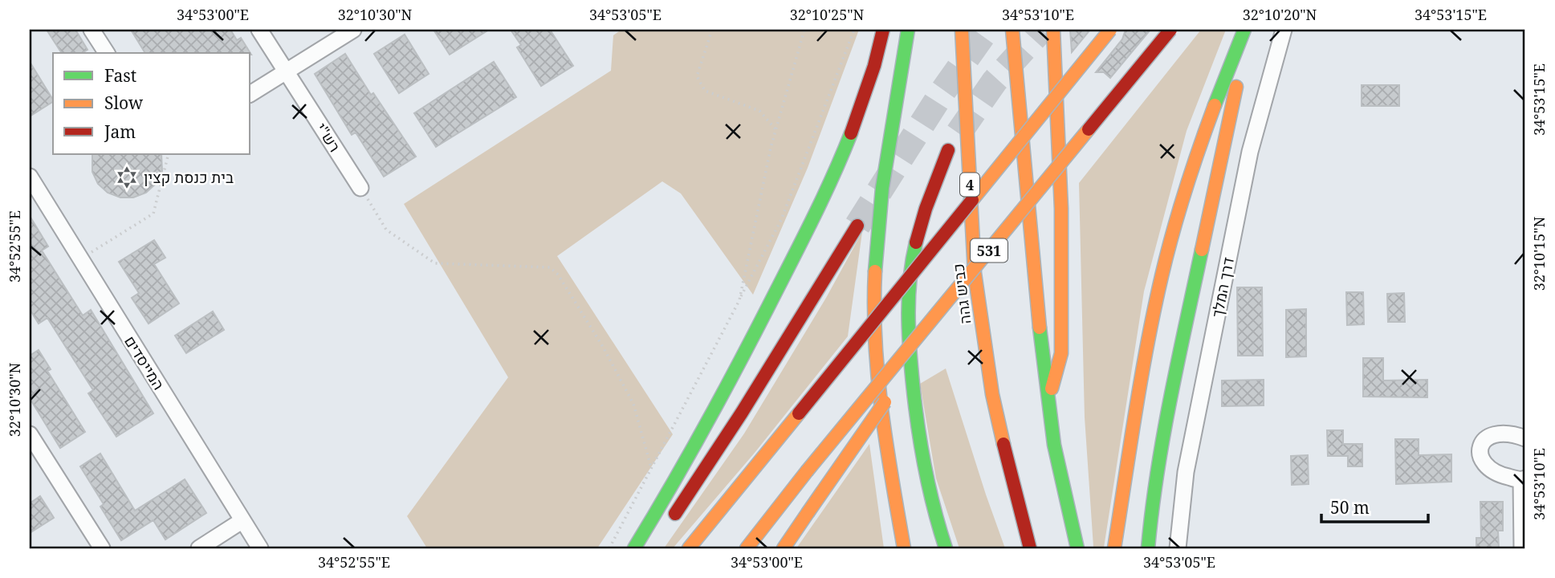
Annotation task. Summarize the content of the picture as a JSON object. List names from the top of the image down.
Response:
{
  "streets": {
    "highway": ["4", "531", "כביש גהה"],
    "street": ["רש\"י", "דרך המלך", "המייסדים"]
  },
  "places": {
    "synagogue": ["בית כנסת קצין"]
  },
  "legend": ["Fast", "Slow", "Jam"],
  "scale_bar": "50 m",
  "coordinates": [
    "34°53'00\"E",
    "32°10'30\"N",
    "34°53'05\"E",
    "32°10'25\"N",
    "34°53'10\"E",
    "32°10'20\"N",
    "34°53'15\"E",
    "34°52'55\"E",
    "32°10'15\"N"
  ]
}
